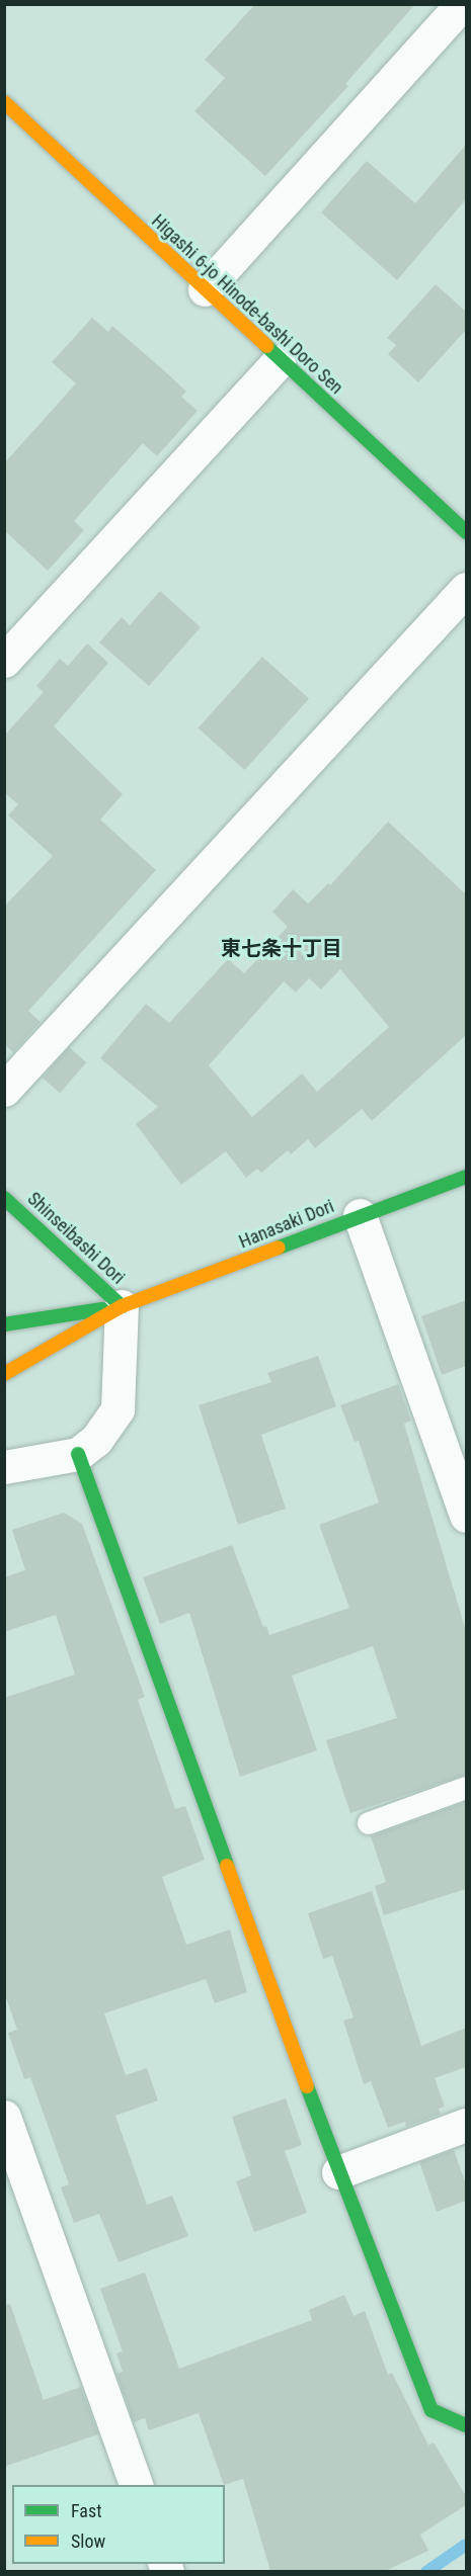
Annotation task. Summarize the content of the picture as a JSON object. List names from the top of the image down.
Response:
{
  "streets": {
    "street": ["Higashi 6-jo Hinode-bashi Doro Sen", "Hanasaki Dori", "Shinseibashi Dori"]
  },
  "crossings": [
    ["Hanasaki Dori", "Shinseibashi Dori"]
  ],
  "districts": ["東七条十丁目"],
  "legend": ["Fast", "Slow"]
}
